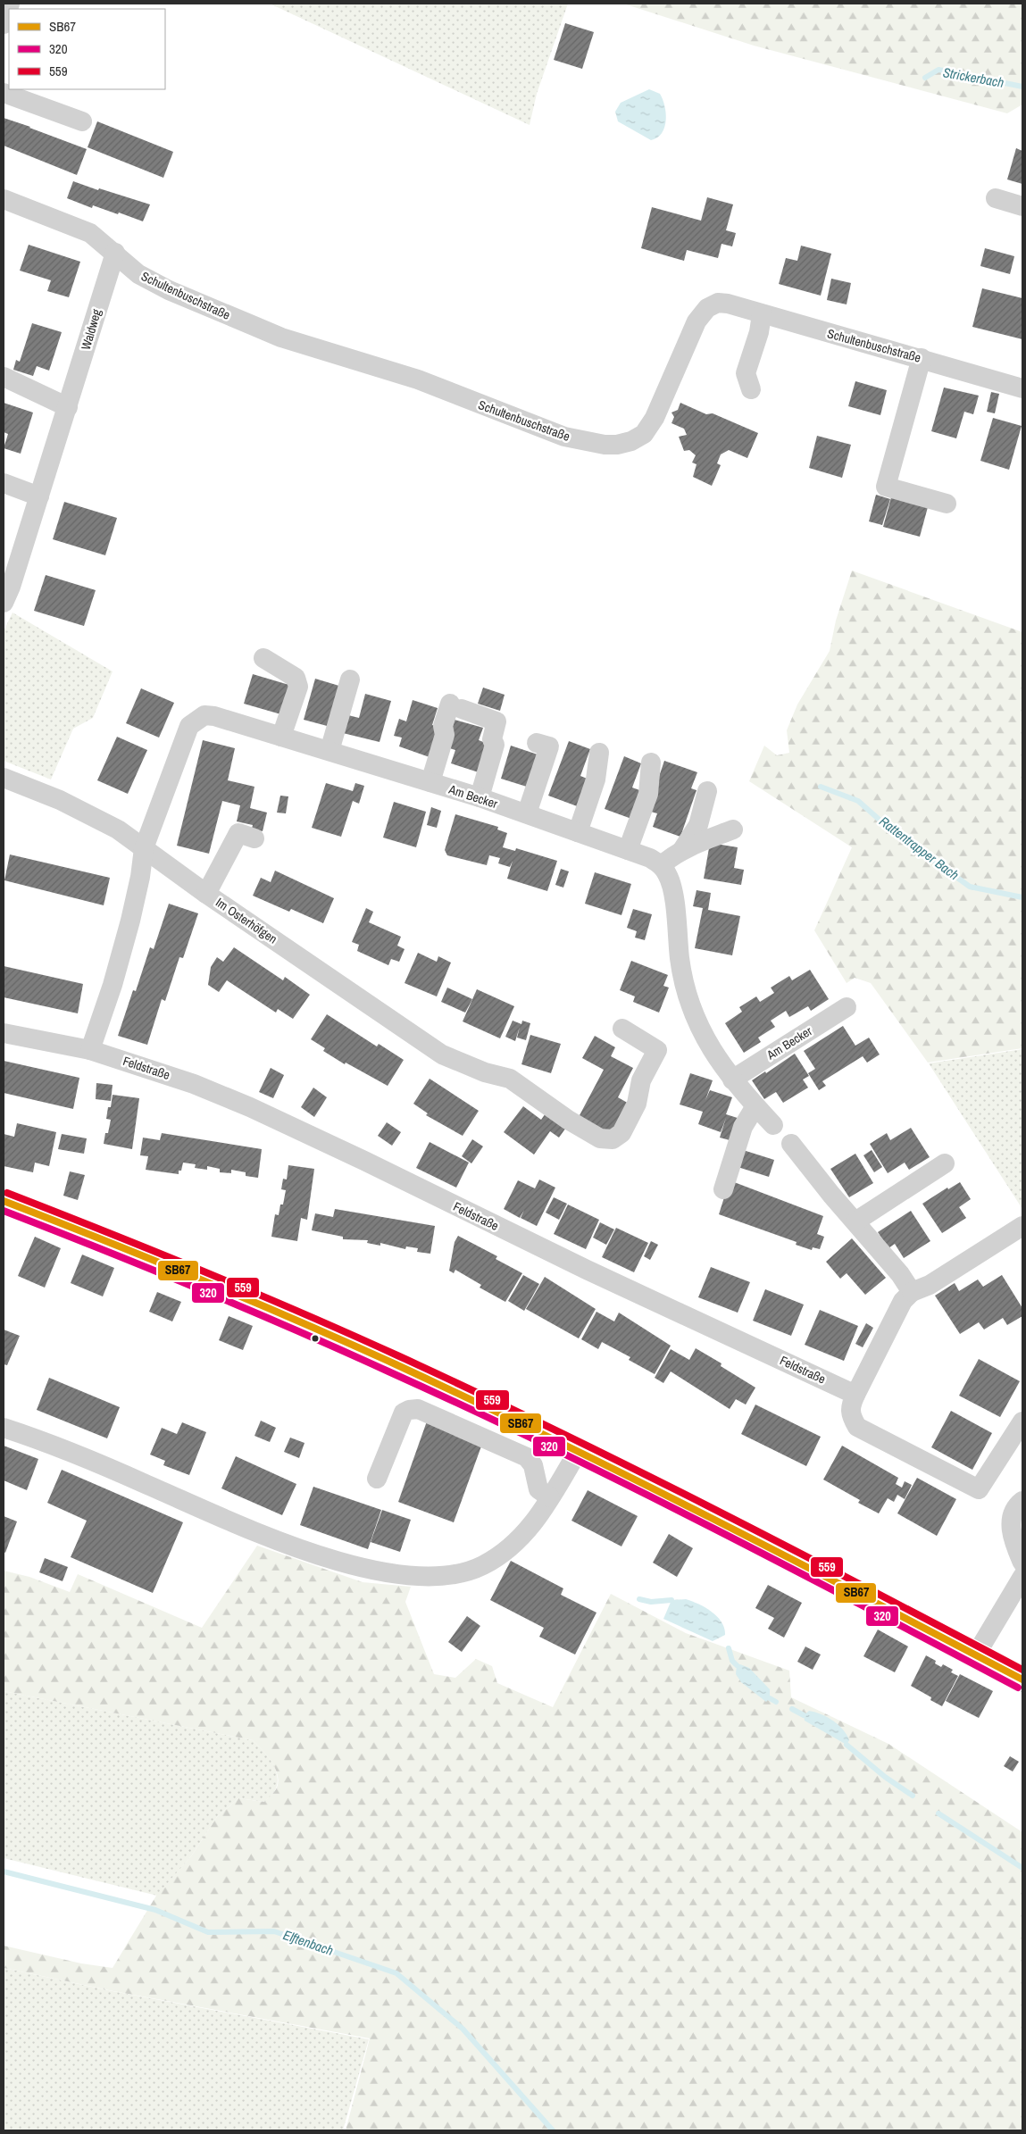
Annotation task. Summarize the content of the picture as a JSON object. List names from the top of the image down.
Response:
{
  "streets": {
    "street": [
      "Schultenbuschstraße",
      "Waldweg",
      "Am Becker",
      "Im Osterhöfgen",
      "Feldstraße"
    ]
  },
  "crossings": [
    ["Schultenbuschstraße", "Waldweg"],
    ["Am Becker", "Im Osterhöfgen"]
  ],
  "water": ["Strickerbach", "Rattentrapper Bach", "Elftenbach"],
  "lines": ["transit line 559", "transit line SB67", "transit line 320"],
  "legend": ["SB67", "320", "559"]
}
